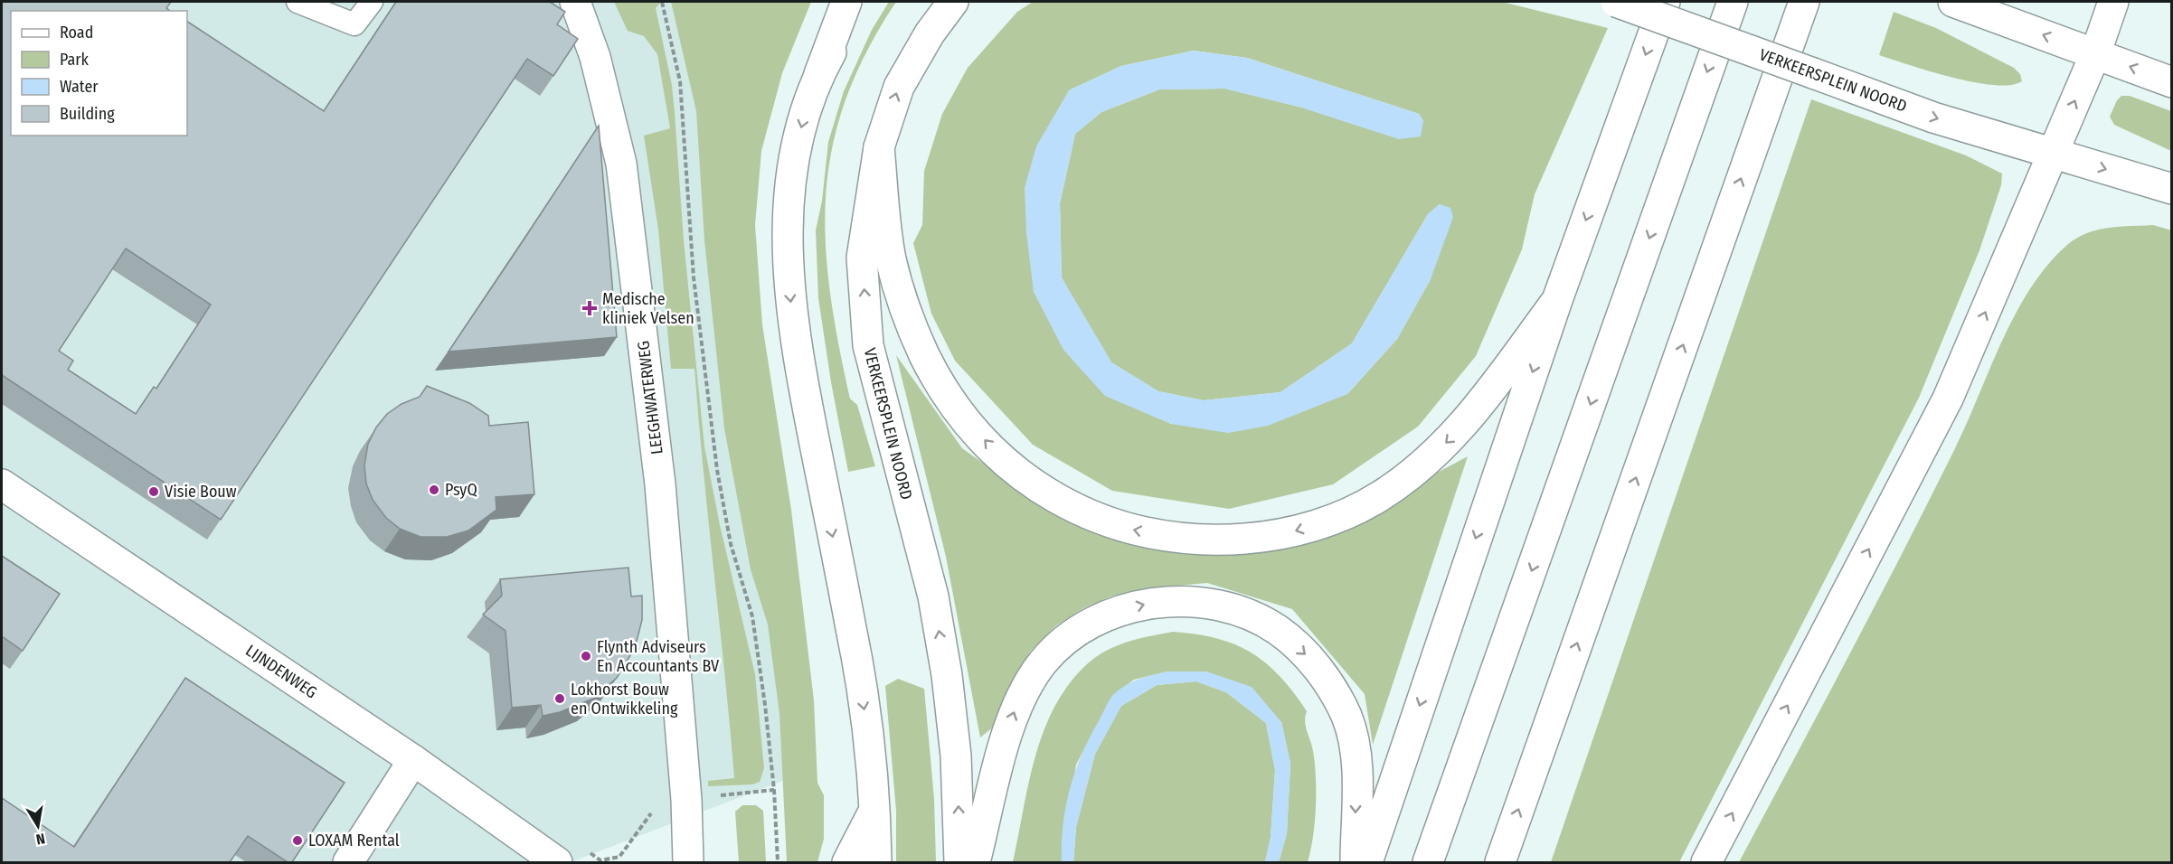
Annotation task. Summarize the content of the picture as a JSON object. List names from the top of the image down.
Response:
{
  "streets": {
    "main road": ["VERKEERSPLEIN NOORD", "LEEGHWATERWEG", "LIJNDENWEG"]
  },
  "places": {
    "health": ["Medische kliniek Velsen"],
    "other": [
      "PsyQ",
      "Visie Bouw",
      "Flynth Adviseurs En Accountants BV",
      "Lokhorst Bouw en Ontwikkeling",
      "LOXAM Rental"
    ]
  },
  "legend": [
    "Road",
    "Park",
    "Water",
    "Building"
  ],
  "north": "bottom"
}
